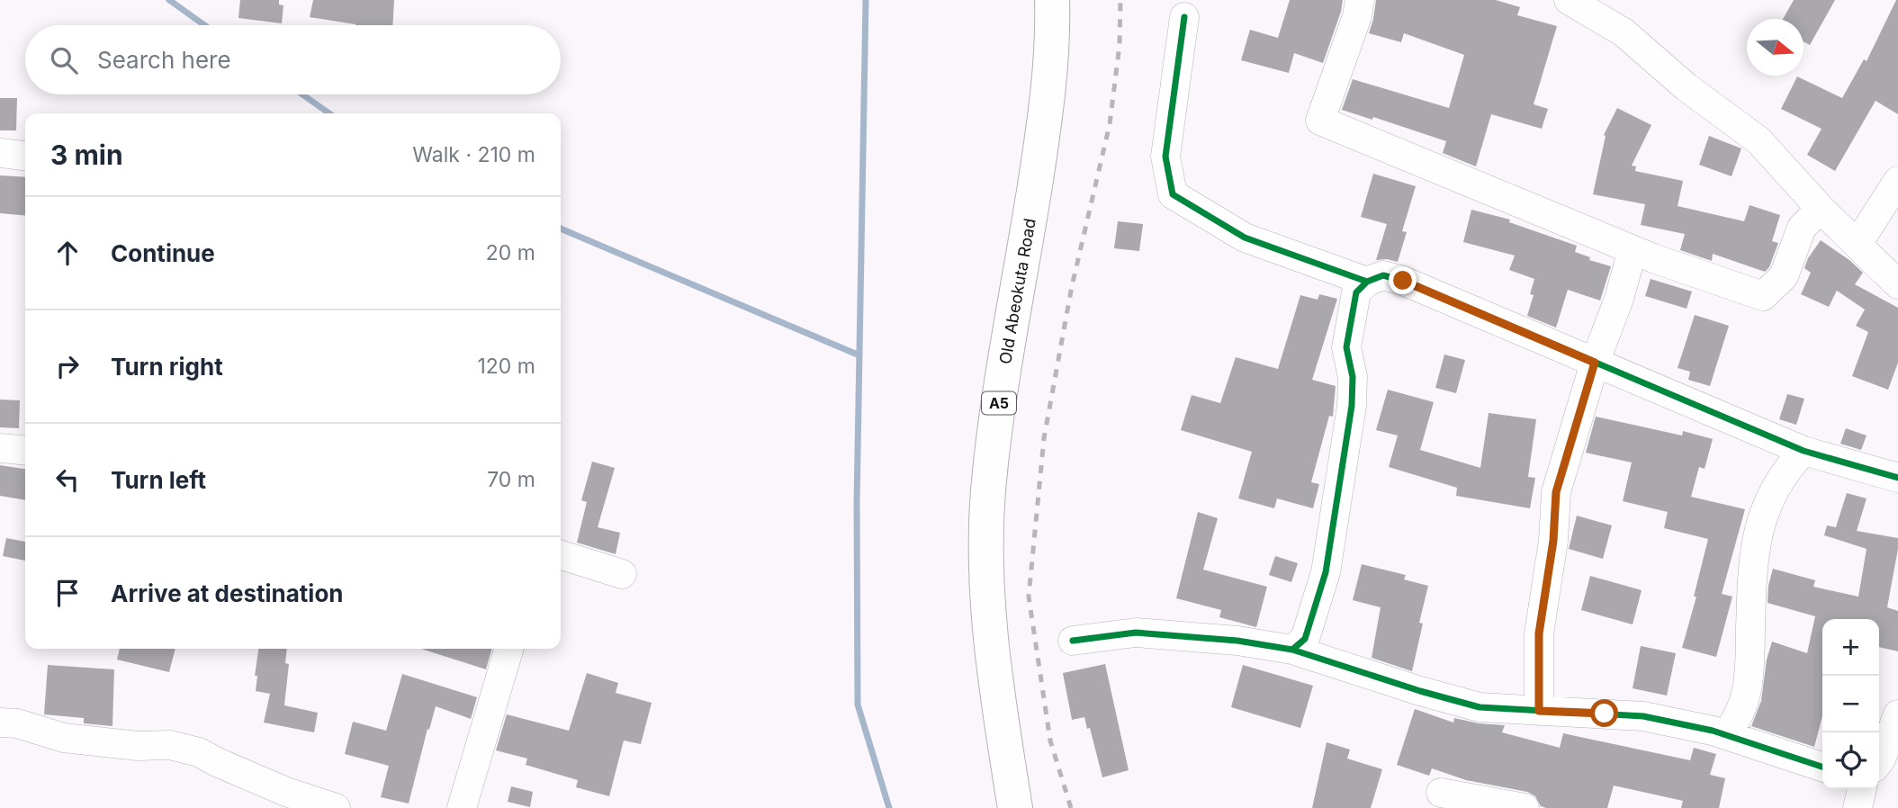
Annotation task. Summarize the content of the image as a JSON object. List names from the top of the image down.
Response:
{
  "streets": {
    "highway": ["Old Abeokuta Road", "A5"]
  },
  "north": "right",
  "page": {
    "search": "Search here",
    "heading": ["3 min", "Walk · 210 m"],
    "list": [
      ["Continue", "20 m"],
      ["Turn right", "120 m"],
      ["Turn left", "70 m"],
      "Arrive at destination"
    ],
    "map_buttons": ["+", "−"]
  }
}
